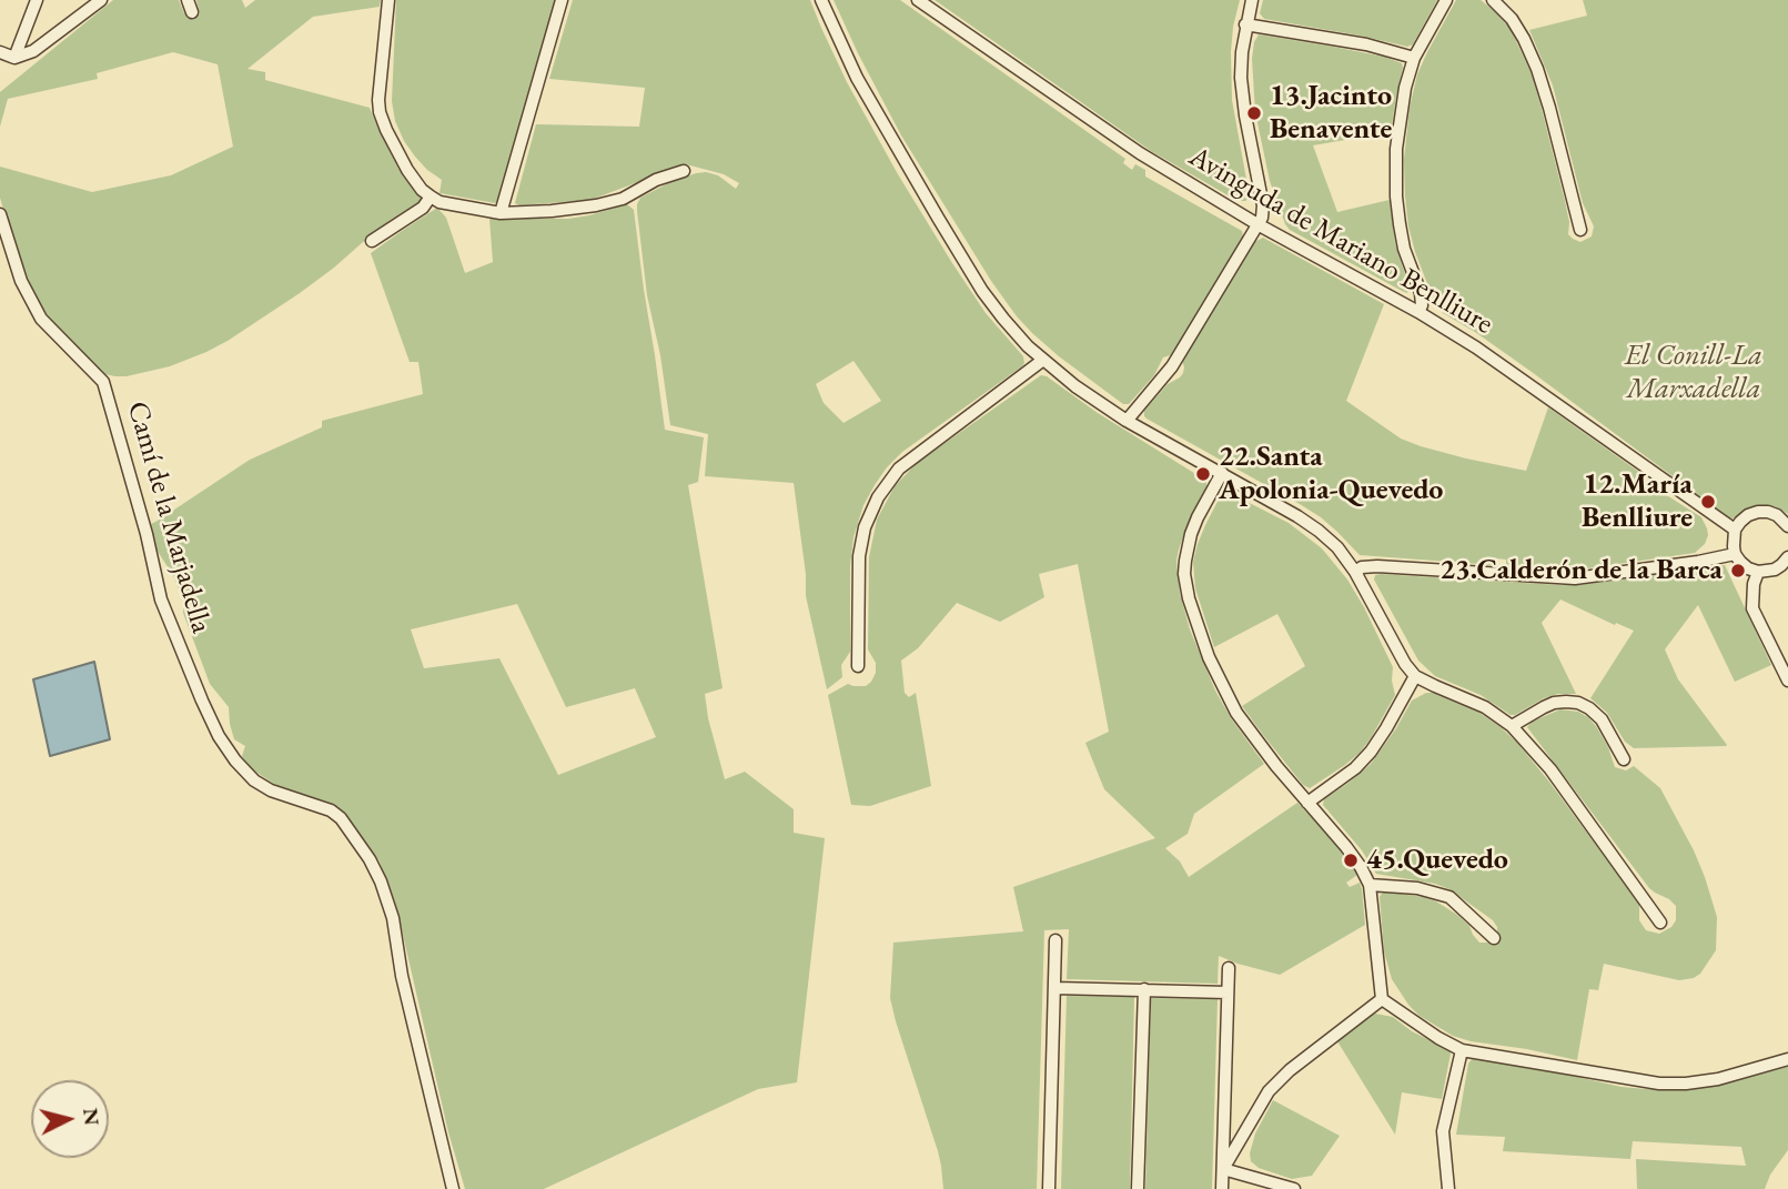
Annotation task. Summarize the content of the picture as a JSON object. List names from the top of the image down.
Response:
{
  "streets": {
    "street": ["Avinguda de Mariano Benlliure", "Camí de la Marjadella"]
  },
  "parks": ["El Conill-La Marxadella"],
  "places": [
    "13.Jacinto Benavente",
    "22.Santa Apolonia-Quevedo",
    "12.María Benlliure",
    "23.Calderón de la Barca",
    "45.Quevedo"
  ],
  "north": "right"
}
